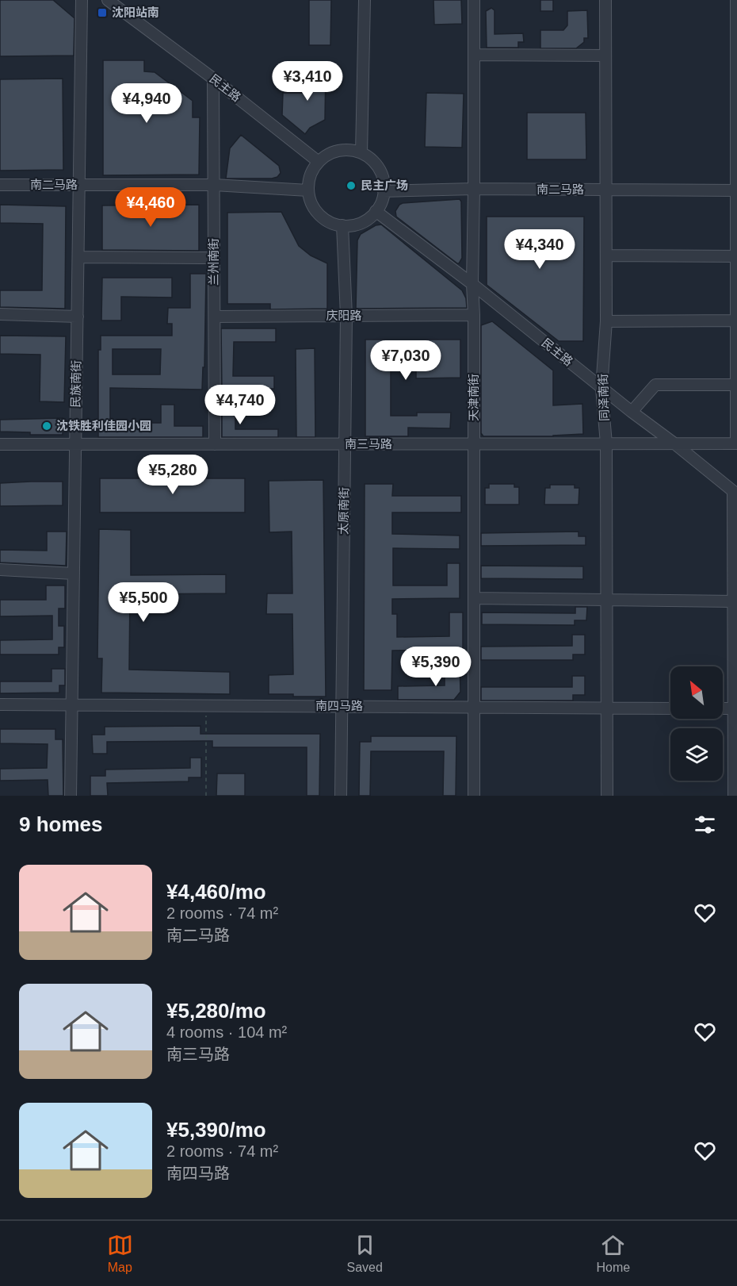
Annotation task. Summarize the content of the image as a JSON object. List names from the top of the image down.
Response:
{
  "streets": {
    "street": [
      "民主路",
      "南二马路",
      "兰州南街",
      "庆阳路",
      "民族南街",
      "天津南街",
      "同泽南街",
      "南三马路",
      "太原南街",
      "南四马路"
    ]
  },
  "crossings": [
    ["民主路", "南二马路"],
    ["民主路", "兰州南街"],
    ["民主路", "天津南街"],
    ["民主路", "同泽南街"],
    ["民主路", "南三马路"],
    ["民主路", "太原南街"],
    ["南二马路", "兰州南街"],
    ["南二马路", "民族南街"],
    ["南二马路", "天津南街"],
    ["南二马路", "同泽南街"],
    ["南二马路", "太原南街"],
    ["兰州南街", "庆阳路"],
    ["兰州南街", "南三马路"],
    ["庆阳路", "天津南街"],
    ["庆阳路", "太原南街"],
    ["民族南街", "南三马路"],
    ["民族南街", "南四马路"],
    ["天津南街", "南三马路"],
    ["天津南街", "南四马路"],
    ["同泽南街", "南三马路"],
    ["同泽南街", "南四马路"],
    ["南三马路", "太原南街"],
    ["太原南街", "南四马路"]
  ],
  "places": {
    "transit": ["沈阳站南"],
    "other": ["民主广场", "沈铁胜利佳园小园"]
  },
  "north": "top left",
  "page": {
    "price": [
      "¥3,410",
      "¥4,940",
      "¥4,460",
      "¥4,340",
      "¥7,030",
      "¥4,740",
      "¥5,280",
      "¥5,500",
      "¥5,390"
    ],
    "heading": "9 homes",
    "list": [
      {
        "name": "¥4,460/mo",
        "note": "2 rooms · 74 m² · 南二马路"
      },
      {
        "name": "¥5,280/mo",
        "note": "4 rooms · 104 m² · 南三马路"
      },
      {
        "name": "¥5,390/mo",
        "note": "2 rooms · 74 m² · 南四马路"
      }
    ],
    "tabs": ["Map", "Saved", "Home"]
  }
}
